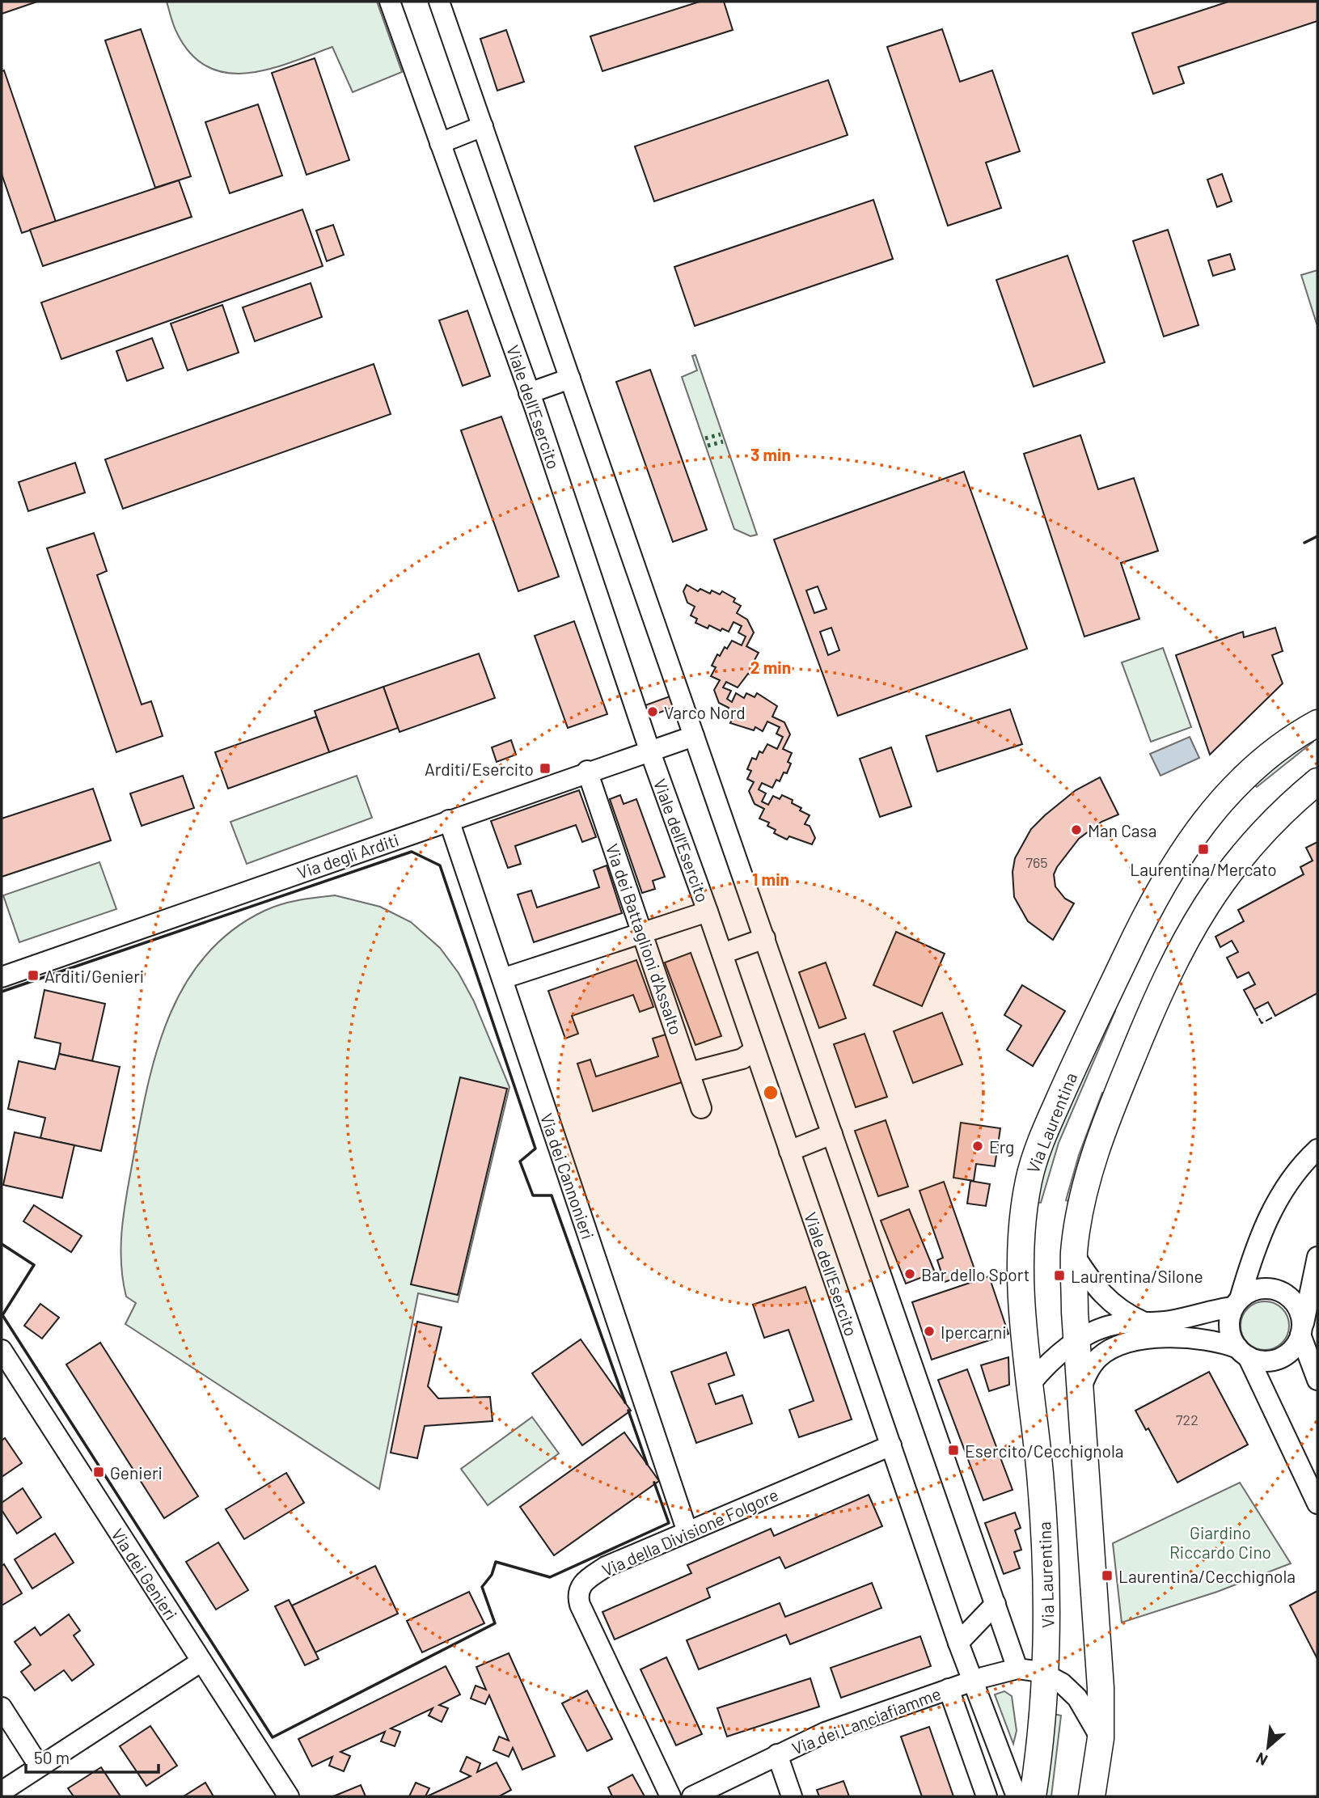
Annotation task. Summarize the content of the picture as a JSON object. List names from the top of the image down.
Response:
{
  "streets": {
    "main road": ["Via Laurentina"],
    "street": [
      "Viale dell'Esercito",
      "Via degli Arditi",
      "Via dei Battaglioni d'Assalto",
      "Via dei Cannonieri",
      "Via della Divisione Folgore",
      "Via dei Genieri",
      "Via dei Lanciafiamme"
    ]
  },
  "crossings": [
    ["Viale dell'Esercito", "Via degli Arditi"],
    ["Viale dell'Esercito", "Via della Divisione Folgore"],
    ["Viale dell'Esercito", "Via dei Lanciafiamme"],
    ["Via degli Arditi", "Via dei Battaglioni d'Assalto"],
    ["Via degli Arditi", "Via dei Cannonieri"],
    ["Via dei Cannonieri", "Via della Divisione Folgore"]
  ],
  "parks": ["Giardino Riccardo Cino"],
  "places": {
    "other": [
      "Varco Nord",
      "Man Casa",
      "Erg",
      "Bar dello Sport",
      "Ipercarni"
    ],
    "transit": [
      "Arditi/Esercito",
      "Laurentina/Mercato",
      "Arditi/Genieri",
      "Laurentina/Silone",
      "Esercito/Cecchignola",
      "Genieri",
      "Laurentina/Cecchignola"
    ]
  },
  "house_numbers": ["765", "722"],
  "scale_bar": "50 m",
  "north": "bottom left",
  "rings": ["3 min", "2 min", "1 min"]
}
